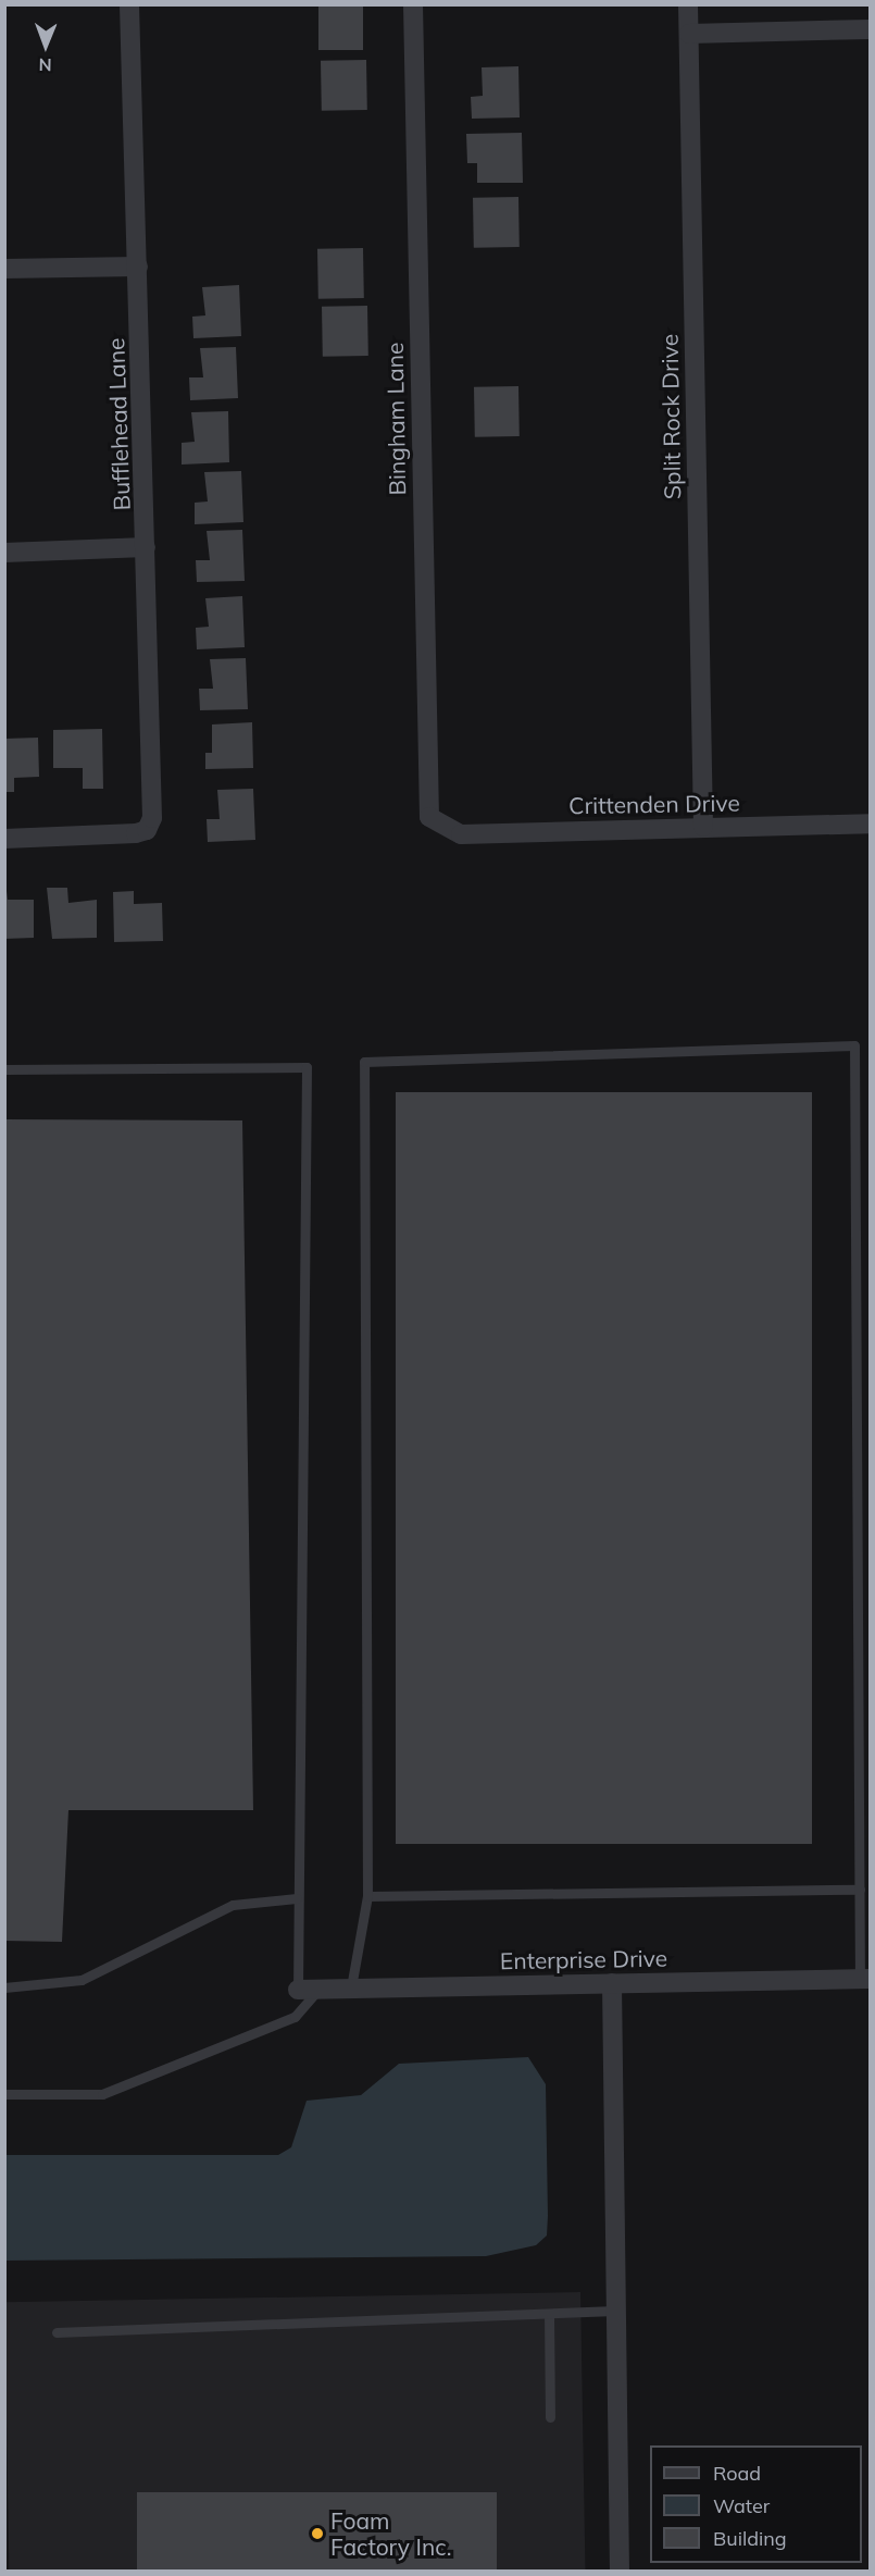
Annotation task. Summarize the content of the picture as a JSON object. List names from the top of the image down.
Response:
{
  "streets": {
    "street": [
      "Split Rock Drive",
      "Bingham Lane",
      "Bufflehead Lane",
      "Crittenden Drive",
      "Enterprise Drive"
    ]
  },
  "crossings": [
    ["Split Rock Drive", "Crittenden Drive"],
    ["Bingham Lane", "Crittenden Drive"]
  ],
  "places": ["Foam Factory Inc."],
  "legend": ["Road", "Water", "Building"],
  "north": "bottom"
}
